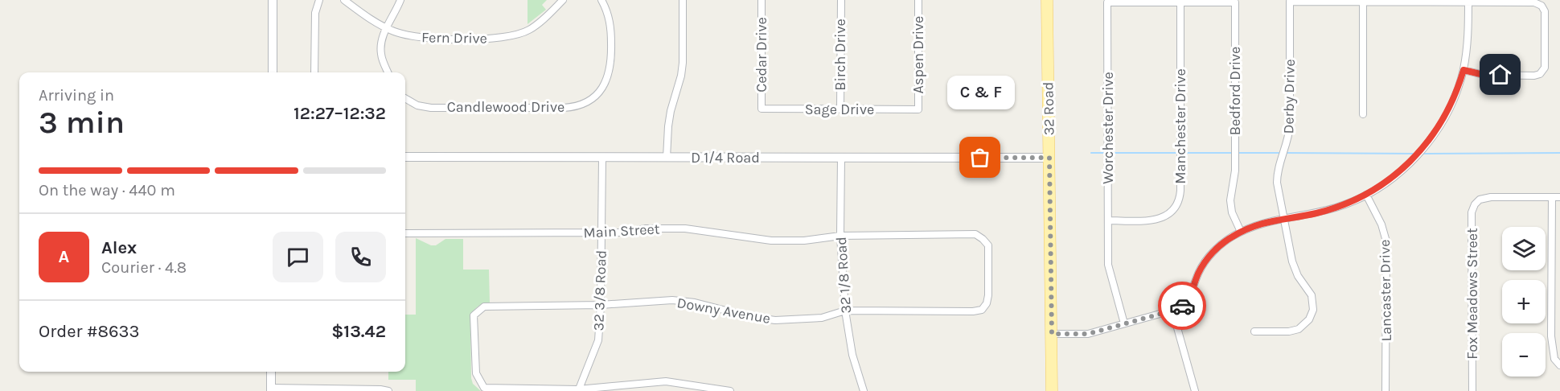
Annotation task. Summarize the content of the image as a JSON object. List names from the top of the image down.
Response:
{
  "streets": {
    "main road": ["32 Road"],
    "street": [
      "Fern Drive",
      "Cedar Drive",
      "Birch Drive",
      "Aspen Drive",
      "Bedford Drive",
      "Derby Drive",
      "Candlewood Drive",
      "Sage Drive",
      "Manchester Drive",
      "Worchester Drive",
      "D 1/4 Road",
      "Main Street",
      "32 1/8 Road",
      "32 3/8 Road",
      "Lancaster Drive",
      "Fox Meadows Street",
      "Downy Avenue"
    ]
  },
  "crossings": [
    ["Cedar Drive", "Sage Drive"],
    ["Birch Drive", "Sage Drive"],
    ["Aspen Drive", "Sage Drive"],
    ["Bedford Drive", "Manchester Drive"],
    ["Bedford Drive", "Worchester Drive"],
    ["32 Road", "D 1/4 Road"],
    ["Manchester Drive", "Worchester Drive"],
    ["D 1/4 Road", "32 1/8 Road"],
    ["D 1/4 Road", "32 3/8 Road"],
    ["Main Street", "32 1/8 Road"],
    ["Main Street", "32 3/8 Road"],
    ["Main Street", "Downy Avenue"],
    ["32 1/8 Road", "Downy Avenue"],
    ["32 3/8 Road", "Downy Avenue"]
  ],
  "places": ["C & F"],
  "page": {
    "heading": ["3 min", "Arriving in", "12:27–12:32"],
    "panel": [
      "Alex",
      "Courier · 4.8",
      "Order #8633",
      "$13.42"
    ],
    "bubble": "C & F",
    "bar": "On the way · 440 m",
    "map_buttons": ["+", "−"],
    "round": "A"
  }
}
